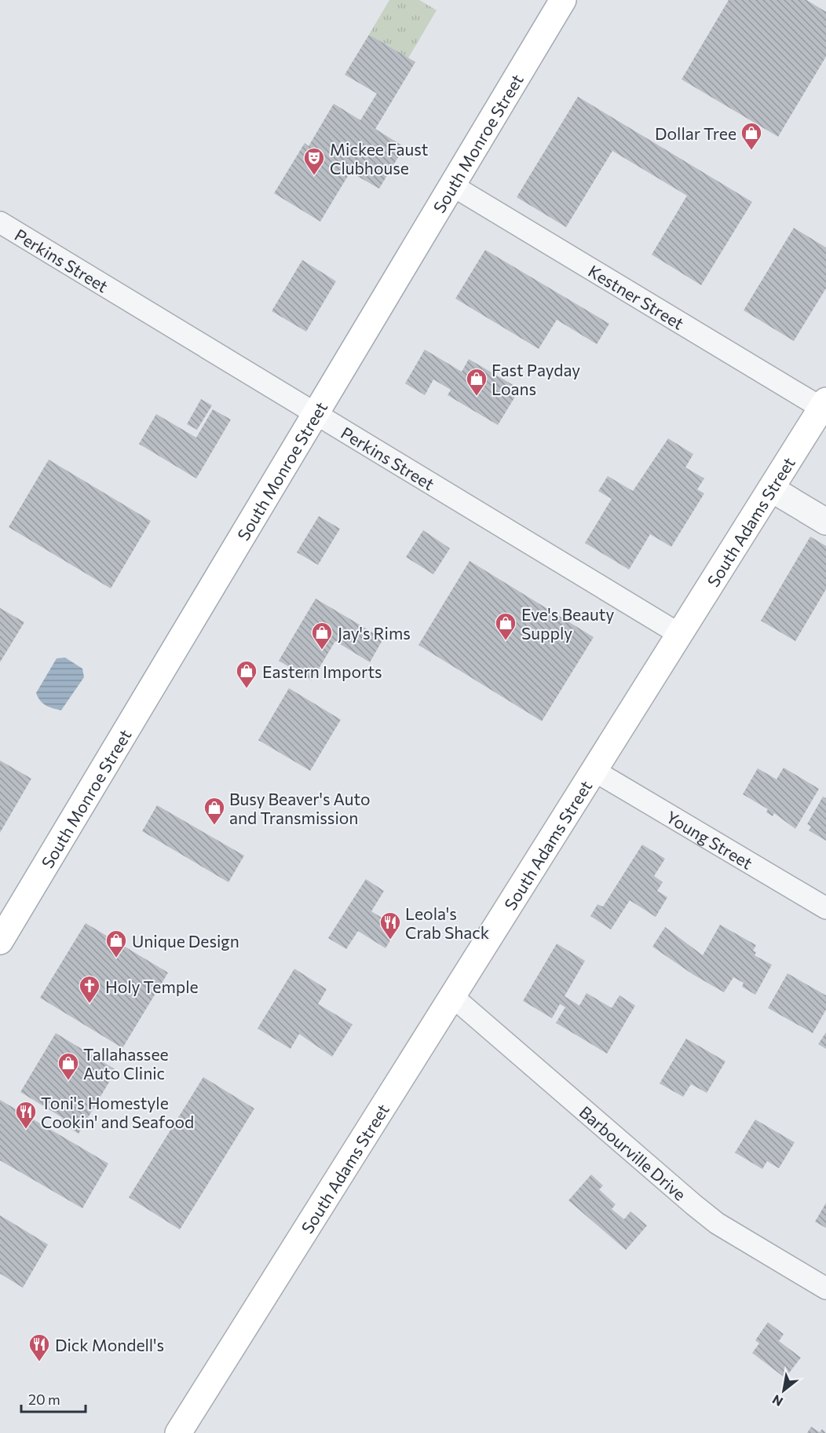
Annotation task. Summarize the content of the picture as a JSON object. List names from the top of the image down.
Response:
{
  "streets": {
    "main road": ["South Monroe Street", "South Adams Street"],
    "street": [
      "Perkins Street",
      "Kestner Street",
      "Young Street",
      "Barbourville Drive"
    ]
  },
  "crossings": [
    ["South Monroe Street", "Perkins Street"],
    ["South Monroe Street", "Kestner Street"],
    ["Perkins Street", "South Adams Street"],
    ["Kestner Street", "South Adams Street"],
    ["South Adams Street", "Young Street"],
    ["South Adams Street", "Barbourville Drive"]
  ],
  "places": {
    "shop": [
      "Dollar Tree",
      "Fast Payday Loans",
      "Eve's Beauty Supply",
      "Jay's Rims",
      "Eastern Imports",
      "Busy Beaver's Auto and Transmission",
      "Unique Design",
      "Tallahassee Auto Clinic"
    ],
    "theatre": ["Mickee Faust Clubhouse"],
    "restaurant": ["Leola's Crab Shack", "Toni's Homestyle Cookin' and Seafood", "Dick Mondell's"],
    "church": ["Holy Temple"]
  },
  "scale_bar": "20 m",
  "north": "bottom left"
}
